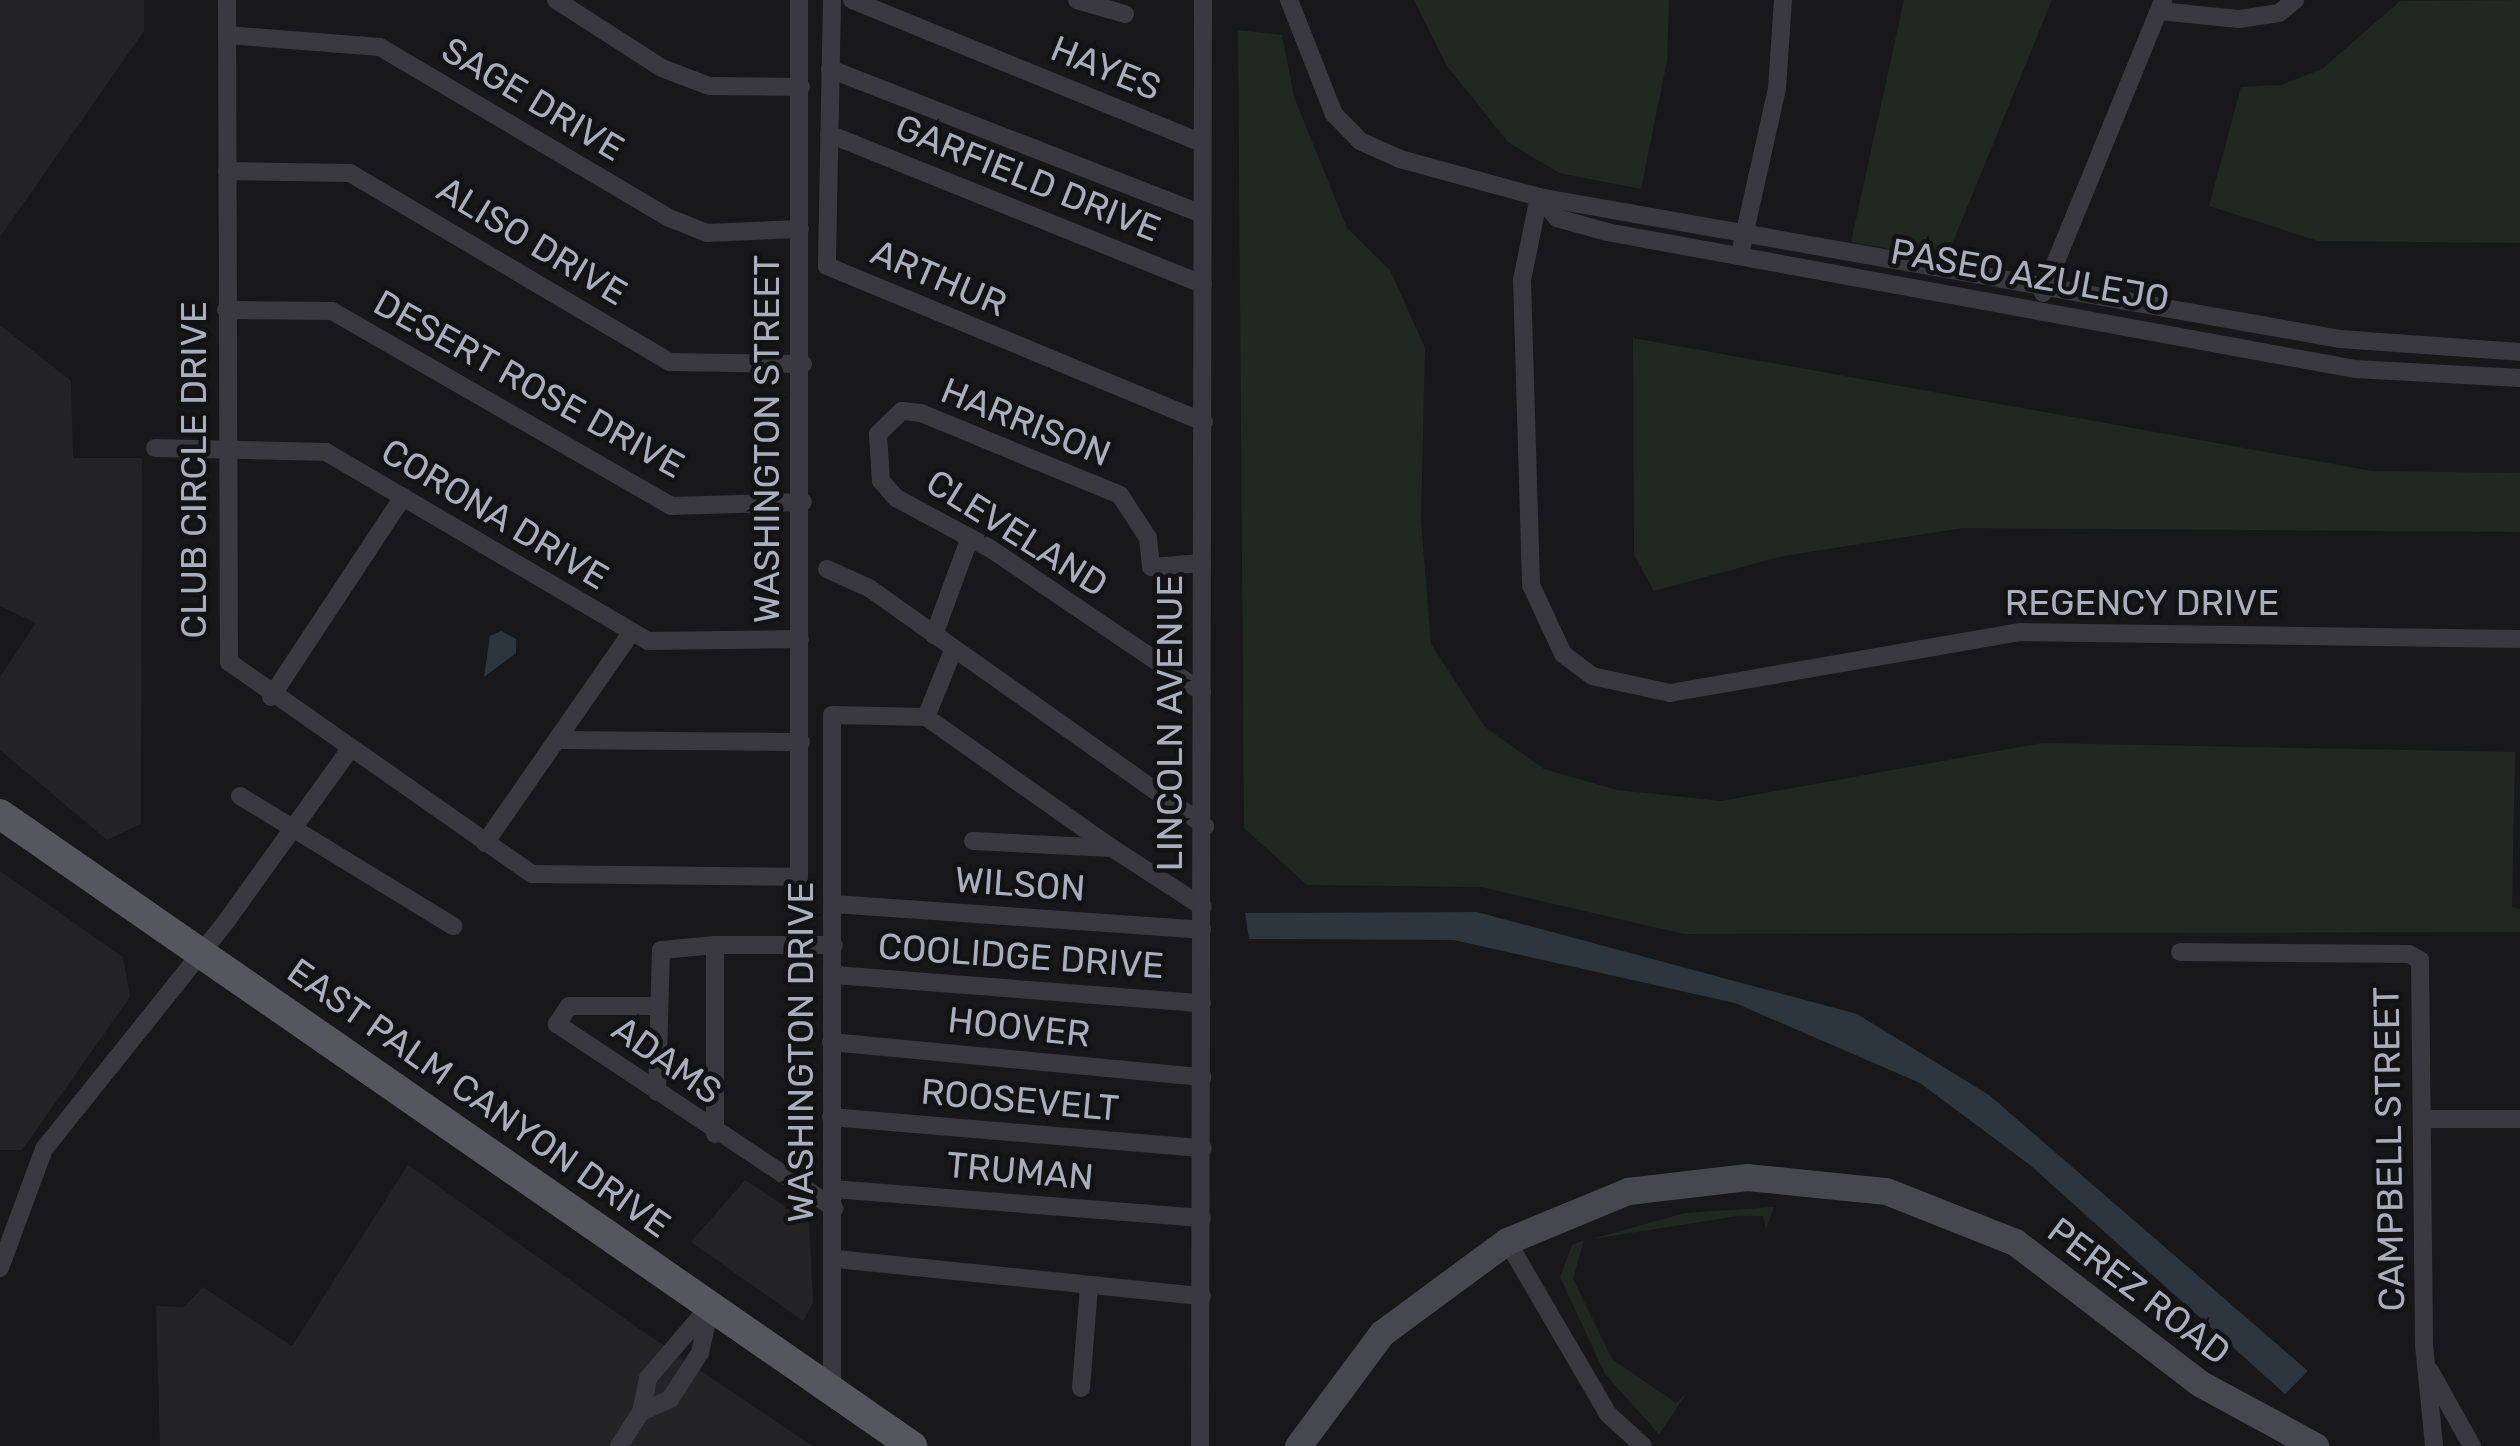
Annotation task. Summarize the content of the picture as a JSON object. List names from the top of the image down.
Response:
{
  "streets": {
    "main road": ["EAST PALM CANYON DRIVE", "PEREZ ROAD"],
    "street": [
      "HAYES",
      "SAGE DRIVE",
      "GARFIELD DRIVE",
      "ALISO DRIVE",
      "PASEO AZULEJO",
      "ARTHUR",
      "DESERT ROSE DRIVE",
      "HARRISON",
      "WASHINGTON STREET",
      "CLUB CIRCLE DRIVE",
      "CORONA DRIVE",
      "CLEVELAND",
      "REGENCY DRIVE",
      "LINCOLN AVENUE",
      "WILSON",
      "COOLIDGE DRIVE",
      "HOOVER",
      "WASHINGTON DRIVE",
      "ADAMS",
      "ROOSEVELT",
      "CAMPBELL STREET",
      "TRUMAN"
    ]
  },
  "crossings": [
    ["HAYES", "LINCOLN AVENUE"],
    ["SAGE DRIVE", "WASHINGTON STREET"],
    ["SAGE DRIVE", "CLUB CIRCLE DRIVE"],
    ["GARFIELD DRIVE", "ARTHUR"],
    ["GARFIELD DRIVE", "LINCOLN AVENUE"],
    ["ALISO DRIVE", "WASHINGTON STREET"],
    ["ALISO DRIVE", "CLUB CIRCLE DRIVE"],
    ["PASEO AZULEJO", "REGENCY DRIVE"],
    ["ARTHUR", "LINCOLN AVENUE"],
    ["DESERT ROSE DRIVE", "WASHINGTON STREET"],
    ["DESERT ROSE DRIVE", "CLUB CIRCLE DRIVE"],
    ["HARRISON", "CLEVELAND"],
    ["HARRISON", "LINCOLN AVENUE"],
    ["WASHINGTON STREET", "CLUB CIRCLE DRIVE"],
    ["WASHINGTON STREET", "CORONA DRIVE"],
    ["CLUB CIRCLE DRIVE", "CORONA DRIVE"],
    ["CLEVELAND", "LINCOLN AVENUE"],
    ["LINCOLN AVENUE", "WILSON"],
    ["LINCOLN AVENUE", "COOLIDGE DRIVE"],
    ["LINCOLN AVENUE", "HOOVER"],
    ["LINCOLN AVENUE", "ROOSEVELT"],
    ["LINCOLN AVENUE", "TRUMAN"],
    ["WILSON", "WASHINGTON DRIVE"],
    ["COOLIDGE DRIVE", "WASHINGTON DRIVE"],
    ["HOOVER", "WASHINGTON DRIVE"],
    ["WASHINGTON DRIVE", "ADAMS"],
    ["WASHINGTON DRIVE", "EAST PALM CANYON DRIVE"],
    ["WASHINGTON DRIVE", "ROOSEVELT"],
    ["WASHINGTON DRIVE", "TRUMAN"],
    ["ADAMS", "TRUMAN"]
  ]
}
